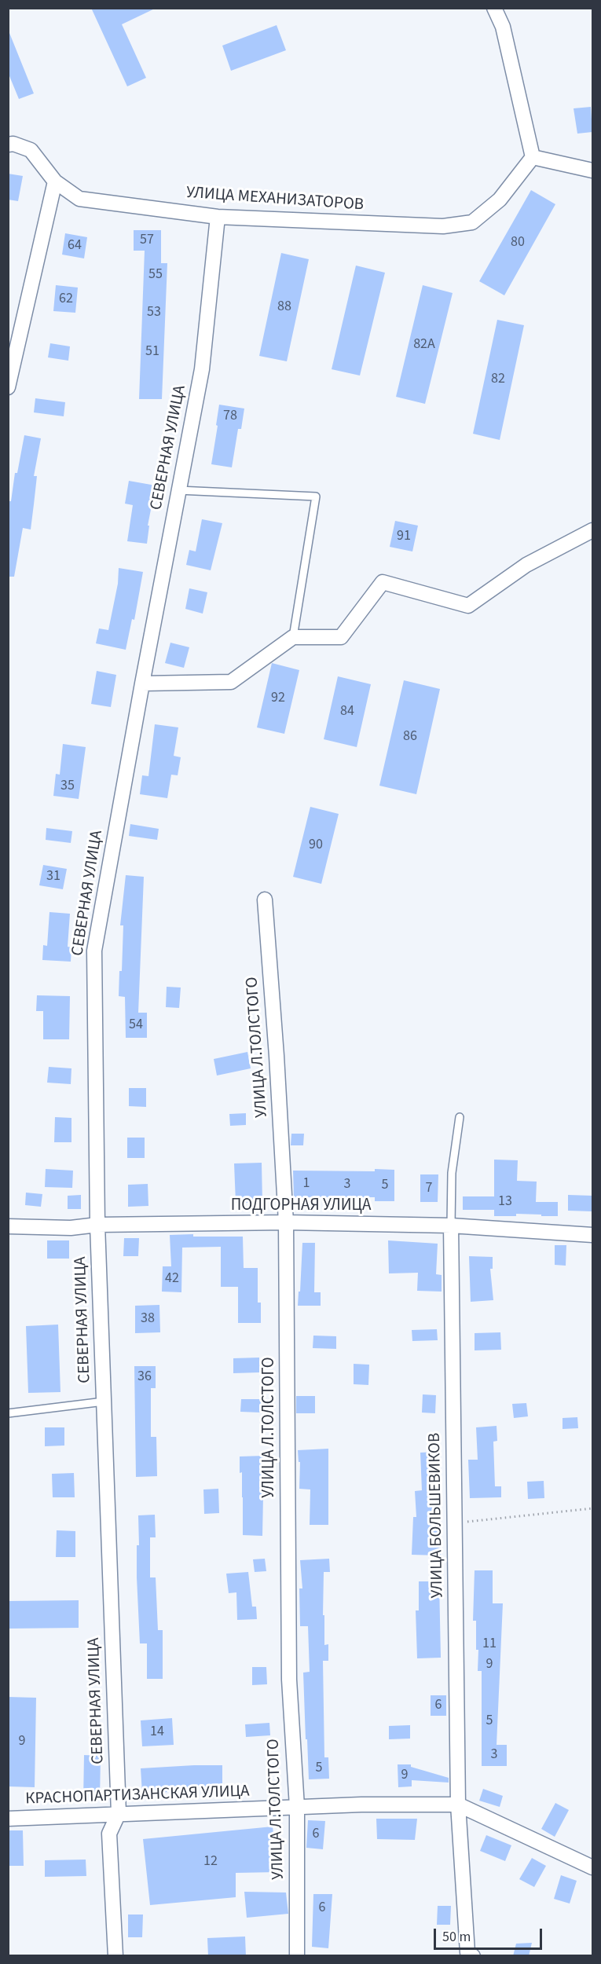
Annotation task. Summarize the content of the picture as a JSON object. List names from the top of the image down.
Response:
{
  "streets": {
    "street": [
      "УЛИЦА МЕХАНИЗАТОРОВ",
      "СЕВЕРНАЯ УЛИЦА",
      "УЛИЦА Л.ТОЛСТОГО",
      "ПОДГОРНАЯ УЛИЦА",
      "УЛИЦА БОЛЬШЕВИКОВ",
      "КРАСНОПАРТИЗАНСКАЯ УЛИЦА"
    ]
  },
  "crossings": [
    ["УЛИЦА МЕХАНИЗАТОРОВ", "СЕВЕРНАЯ УЛИЦА"],
    ["СЕВЕРНАЯ УЛИЦА", "ПОДГОРНАЯ УЛИЦА"],
    ["СЕВЕРНАЯ УЛИЦА", "КРАСНОПАРТИЗАНСКАЯ УЛИЦА"],
    ["УЛИЦА Л.ТОЛСТОГО", "ПОДГОРНАЯ УЛИЦА"],
    ["УЛИЦА Л.ТОЛСТОГО", "КРАСНОПАРТИЗАНСКАЯ УЛИЦА"],
    ["ПОДГОРНАЯ УЛИЦА", "УЛИЦА БОЛЬШЕВИКОВ"],
    ["УЛИЦА БОЛЬШЕВИКОВ", "КРАСНОПАРТИЗАНСКАЯ УЛИЦА"]
  ],
  "house_numbers": [
    "57",
    "80",
    "64",
    "55",
    "62",
    "88",
    "53",
    "82А",
    "51",
    "82",
    "78",
    "91",
    "92",
    "84",
    "86",
    "35",
    "90",
    "31",
    "54",
    "1",
    "3",
    "5",
    "7",
    "13",
    "42",
    "38",
    "36",
    "11",
    "9",
    "6",
    "5",
    "14",
    "9",
    "3",
    "5",
    "9",
    "6",
    "12",
    "6"
  ],
  "scale_bar": "50 m"
}
